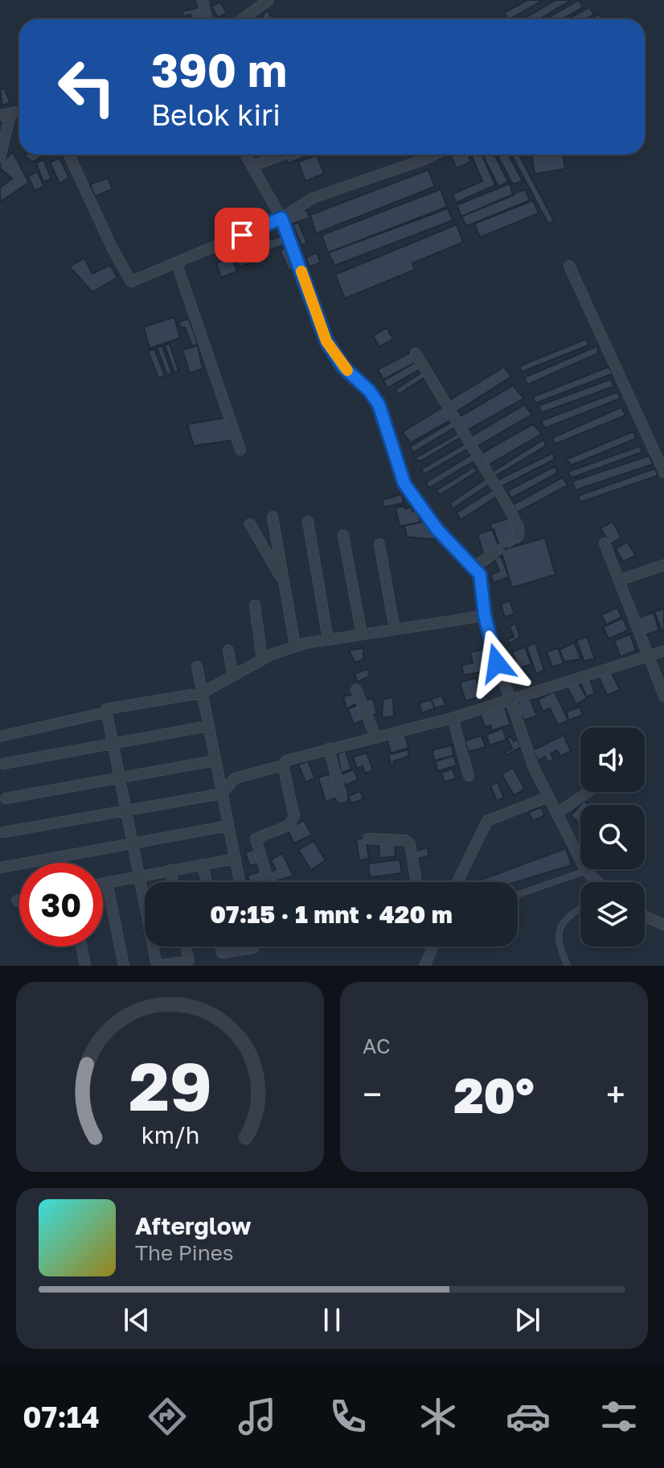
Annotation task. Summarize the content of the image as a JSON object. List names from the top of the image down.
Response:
{
  "page": {
    "turn": ["390 m", "Belok kiri"],
    "limit": "30",
    "trip": "07:15 · 1 mnt · 420 m",
    "tile": "AC",
    "heat": ["−", "20°", "+"],
    "song": ["Afterglow", "The Pines"],
    "tabs": "07:14",
    "gauge": ["29", "km/h"]
  }
}
